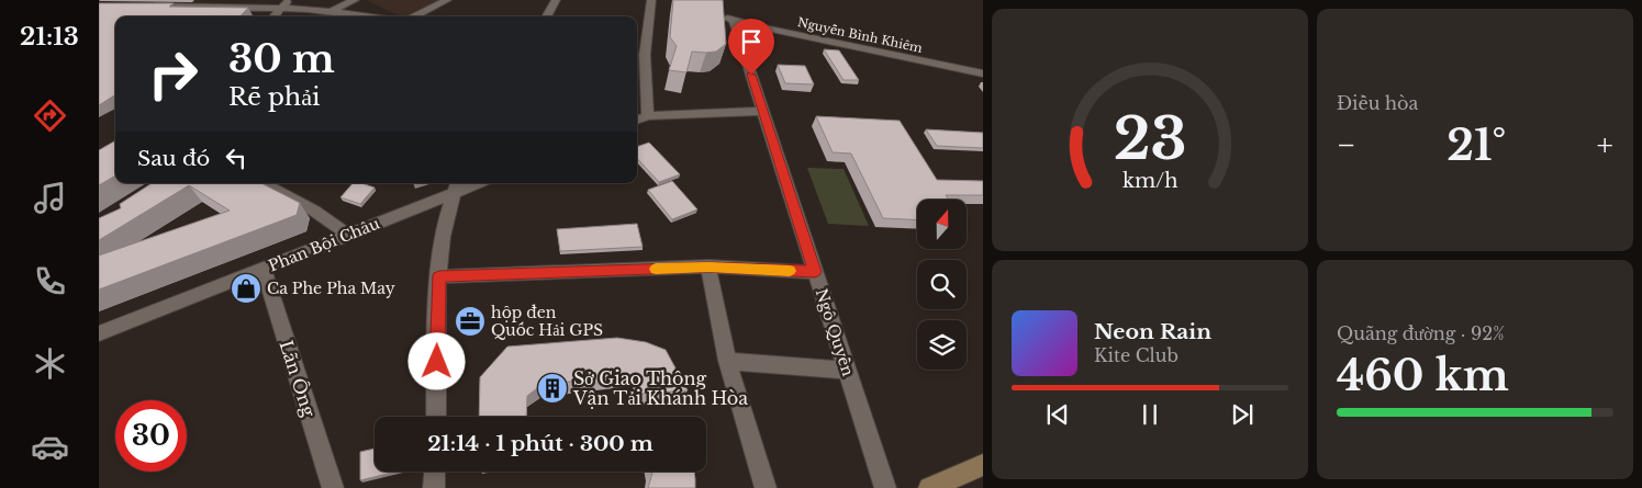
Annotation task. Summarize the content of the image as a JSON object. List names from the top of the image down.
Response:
{
  "streets": {
    "street": [
      "Nguyễn Bình Khiêm",
      "Phan Bội Châu",
      "Ngô Quyền",
      "Lãn Ông"
    ]
  },
  "crossings": [
    ["Nguyễn Bình Khiêm", "Ngô Quyền"],
    ["Phan Bội Châu", "Lãn Ông"]
  ],
  "places": {
    "shop": ["Ca Phe Pha May"],
    "office": ["hộp đen Quốc Hải GPS"],
    "building": ["Sở Giao Thông Vận Tải Khánh Hòa"]
  },
  "north": "top",
  "page": {
    "tabs": "21:13",
    "tile": [
      "Điều hòa",
      ["Quãng đường · 92%", "460 km"]
    ],
    "turn": ["30 m", "Rẽ phải"],
    "heat": ["−", "21°", "+"],
    "then": "Sau đó",
    "song": ["Neon Rain", "Kite Club"],
    "limit": "30",
    "trip": "21:14 · 1 phút · 300 m",
    "gauge": ["23", "km/h"]
  }
}
